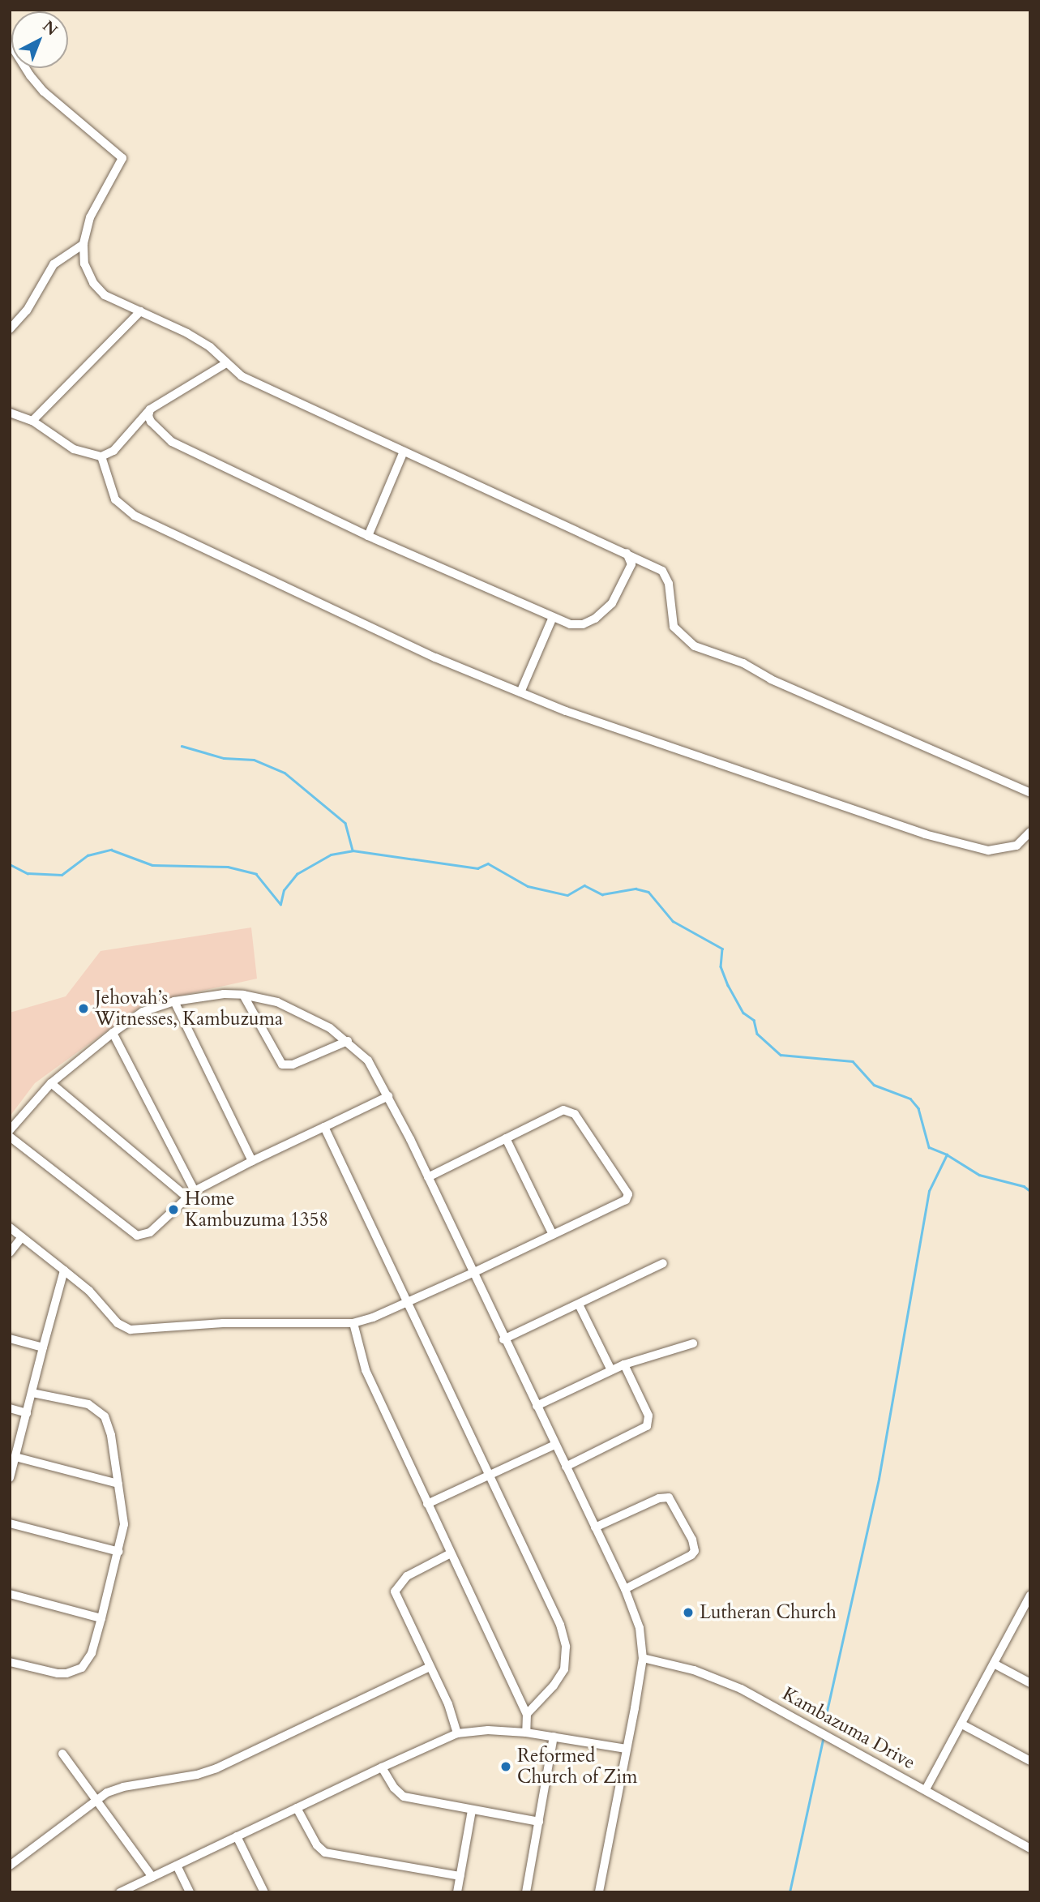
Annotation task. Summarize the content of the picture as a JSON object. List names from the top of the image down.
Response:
{
  "streets": {
    "street": ["Kambazuma Drive"]
  },
  "places": [
    "Jehovah’s Witnesses, Kambuzuma",
    "Home Kambuzuma 1358",
    "Lutheran Church",
    "Reformed Church of Zim"
  ],
  "north": "top right"
}
